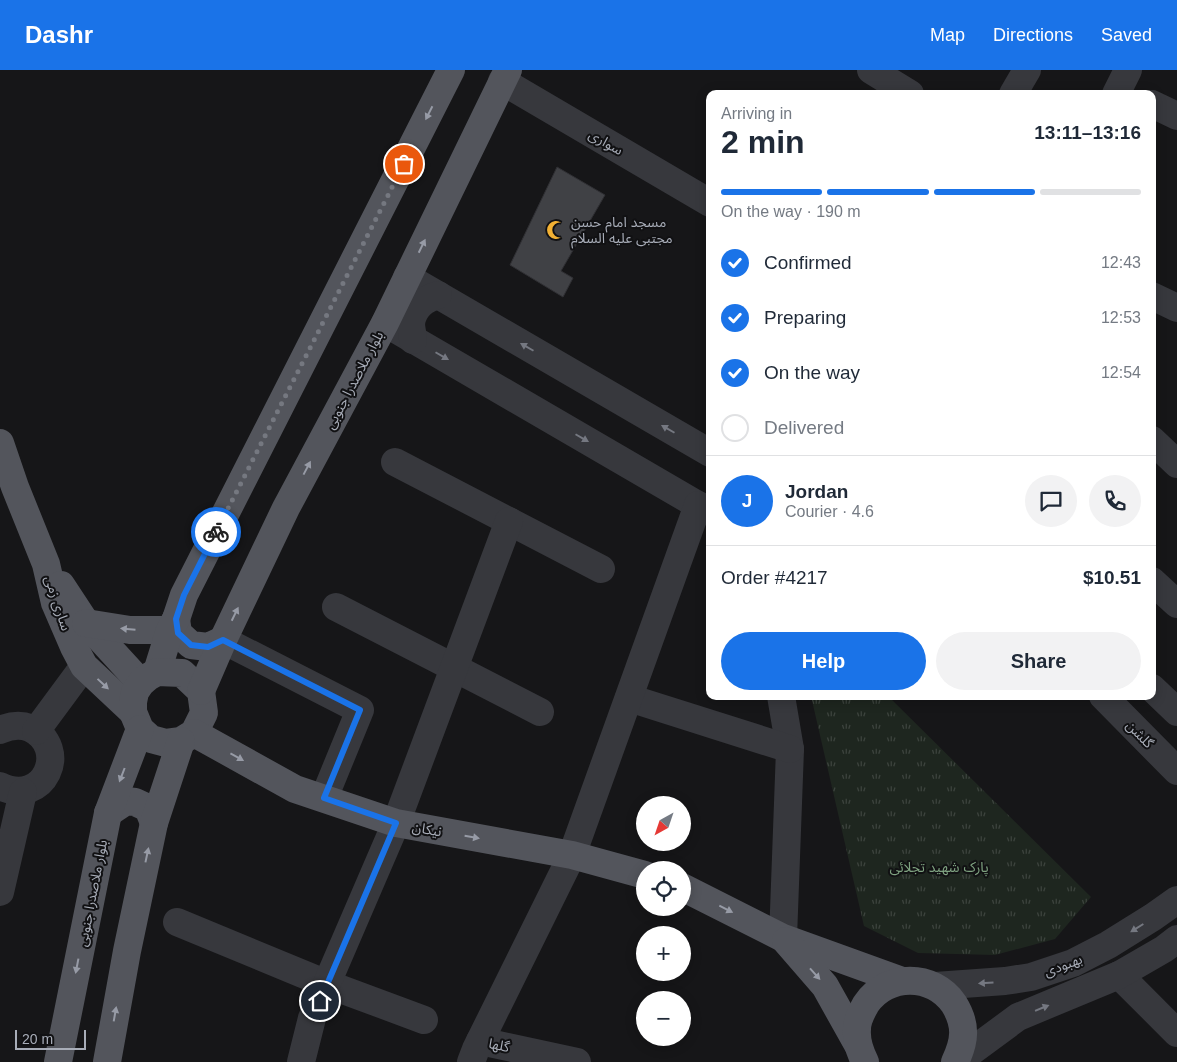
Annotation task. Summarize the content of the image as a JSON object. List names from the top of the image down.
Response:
{
  "streets": {
    "main road": ["بلوار ملاصدرا جنوبی", "ساری زمی", "نیکان"],
    "street": [
      "سواری",
      "گلشن",
      "بهبودی",
      "گلها"
    ]
  },
  "crossings": [
    ["سواری", "بلوار ملاصدرا جنوبی"],
    ["بلوار ملاصدرا جنوبی", "ساری زمی"],
    ["بلوار ملاصدرا جنوبی", "نیکان"],
    ["ساری زمی", "نیکان"]
  ],
  "one_way": ["نیکان"],
  "parks": ["پارک شهید تجلائی"],
  "places": {
    "mosque": ["مسجد امام حسن مجتبی علیه السلام"]
  },
  "scale_bar": "20 m",
  "north": "bottom left",
  "page": {
    "header": "Dashr",
    "nav": ["Map", "Directions", "Saved"],
    "heading": ["2 min", "Arriving in", "13:11–13:16"],
    "panel": [
      "Jordan",
      "Courier · 4.6",
      "Order #4217",
      "$10.51"
    ],
    "bar": "On the way · 190 m",
    "list": [
      ["Confirmed", "12:43"],
      ["Preparing", "12:53"],
      ["On the way", "12:54"],
      "Delivered"
    ],
    "round": "J",
    "buttons": ["Help", "Share"],
    "map_buttons": ["+", "−"],
    "scale": "20 m"
  }
}
